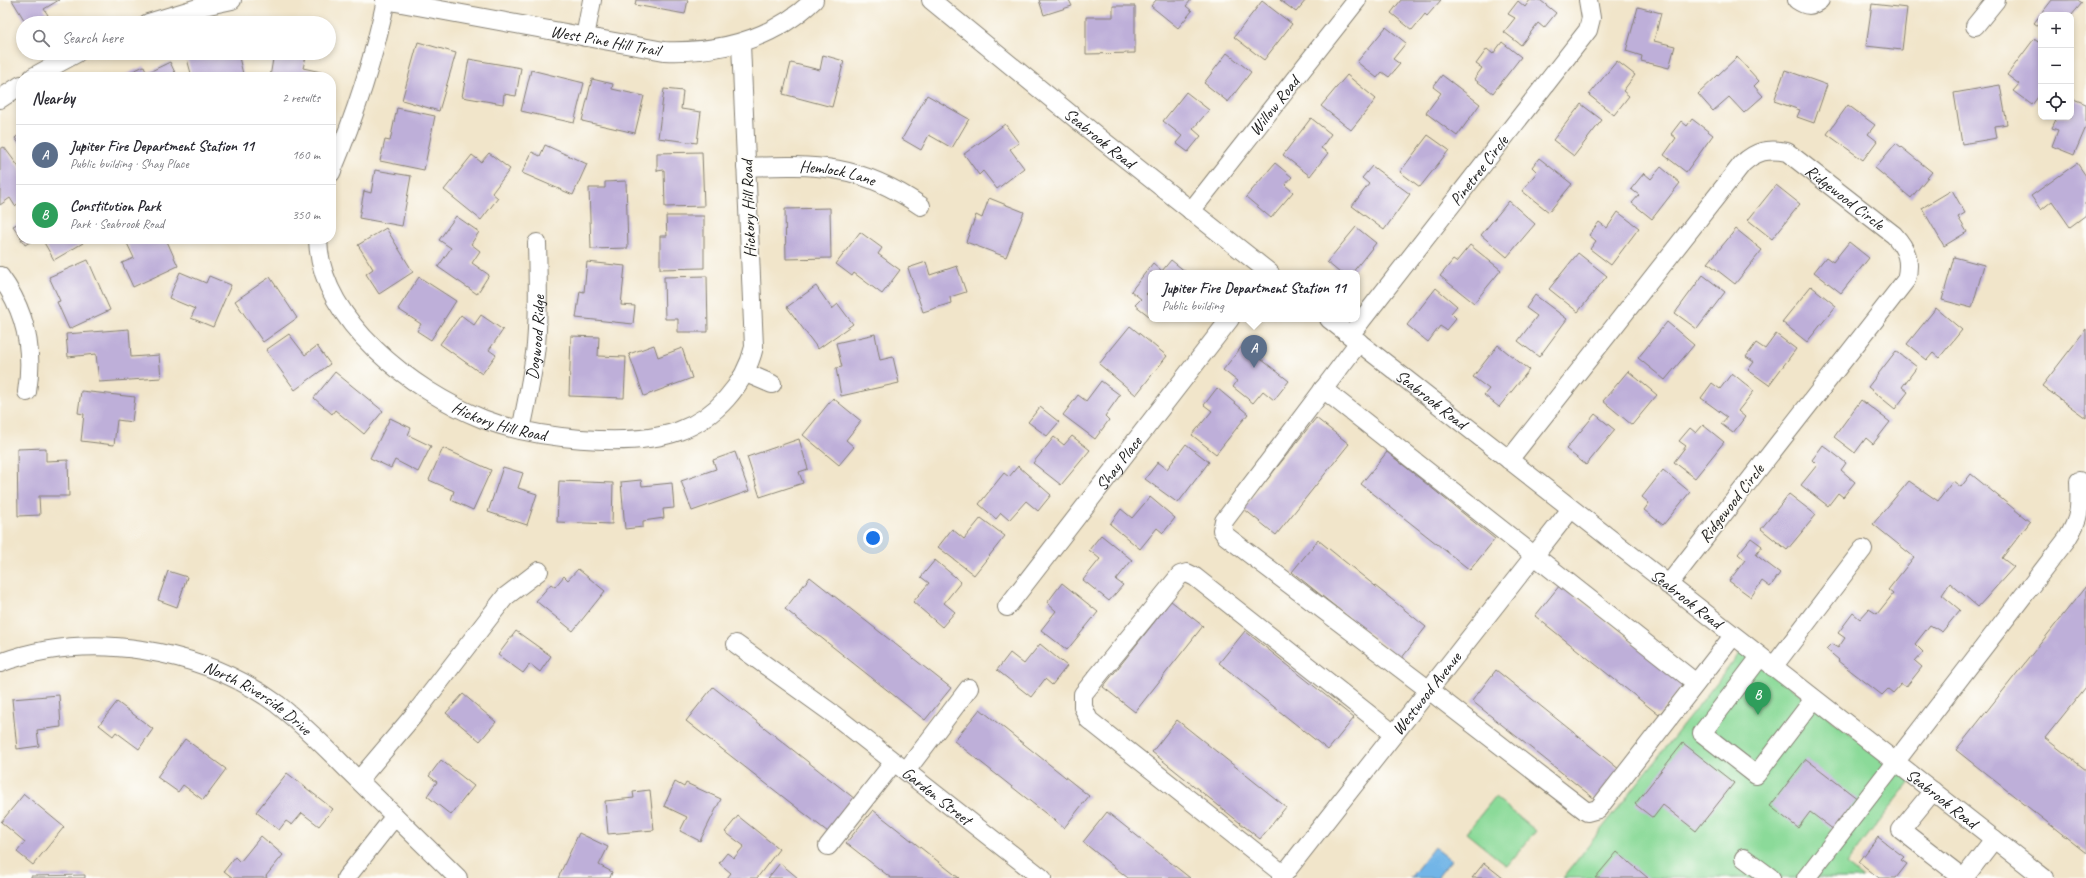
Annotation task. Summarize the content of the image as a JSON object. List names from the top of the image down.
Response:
{
  "streets": {
    "street": [
      "West Pine Hill Trail",
      "Willow Road",
      "Seabrook Road",
      "Pinetree Circle",
      "Hemlock Lane",
      "Ridgewood Circle",
      "Hickory Hill Road",
      "Dogwood Ridge",
      "Shay Place",
      "Westwood Avenue",
      "North Riverside Drive",
      "Garden Street"
    ]
  },
  "crossings": [
    ["West Pine Hill Trail", "Hickory Hill Road"],
    ["Willow Road", "Seabrook Road"],
    ["Seabrook Road", "Pinetree Circle"],
    ["Seabrook Road", "Ridgewood Circle"],
    ["Seabrook Road", "Westwood Avenue"],
    ["Pinetree Circle", "Westwood Avenue"],
    ["Hemlock Lane", "Hickory Hill Road"],
    ["Hickory Hill Road", "Dogwood Ridge"]
  ],
  "page": {
    "map_buttons": ["+", "−"],
    "search": "Search here",
    "heading": ["Nearby", "2 results"],
    "list": [
      {
        "mark": "A",
        "name": "Jupiter Fire Department Station 11",
        "note": "Public building · Shay Place",
        "value": "160 m"
      },
      {
        "mark": "B",
        "name": "Constitution Park",
        "note": "Park · Seabrook Road",
        "value": "350 m"
      }
    ],
    "popup": ["Jupiter Fire Department Station 11", "Public building"],
    "pins": ["A", "B"]
  }
}
